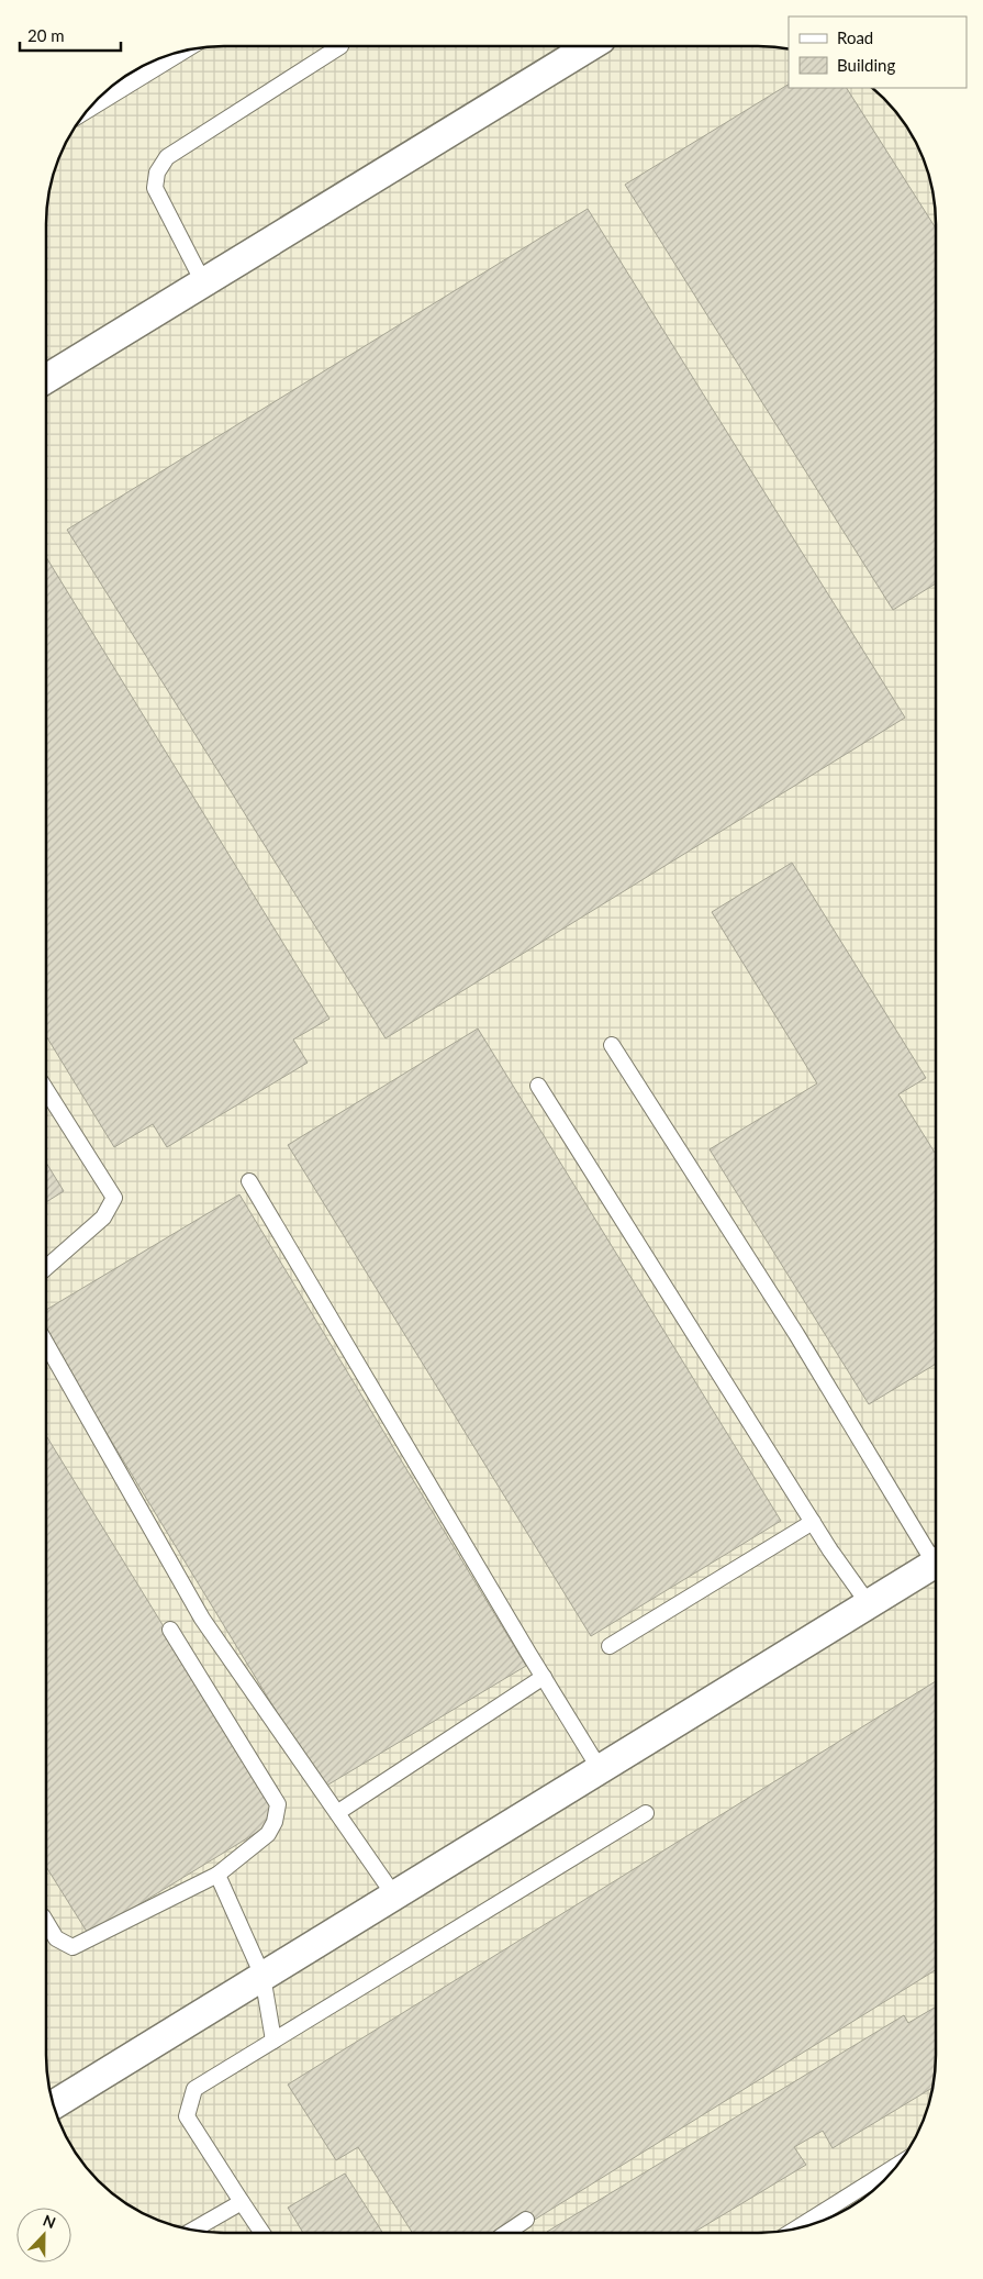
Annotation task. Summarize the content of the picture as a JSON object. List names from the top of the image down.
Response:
{
  "legend": ["Road", "Building"],
  "scale_bar": "20 m",
  "north": "top"
}
